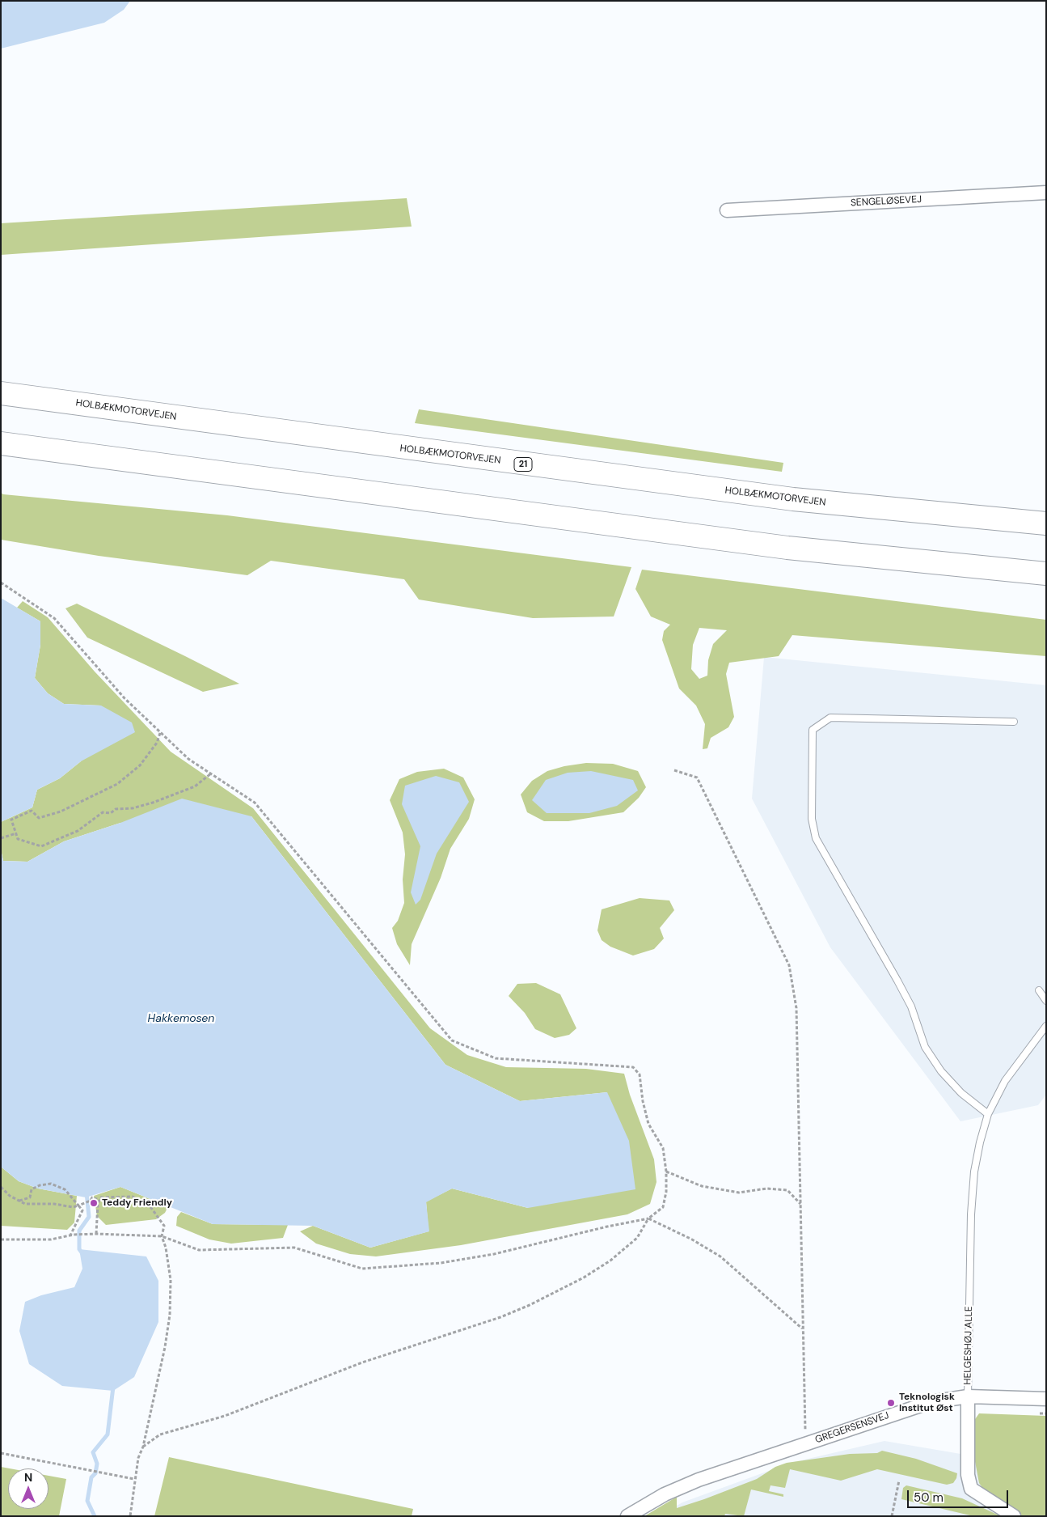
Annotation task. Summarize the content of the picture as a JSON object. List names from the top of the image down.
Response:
{
  "streets": {
    "highway": ["HOLBÆKMOTORVEJEN", "21"],
    "street": ["SENGELØSEVEJ", "HELGESHØJ ALLE", "GREGERSENSVEJ"]
  },
  "crossings": [
    ["HELGESHØJ ALLE", "GREGERSENSVEJ"]
  ],
  "water": ["Hakkemosen"],
  "places": ["Teddy Friendly", "Teknologisk Institut Øst"],
  "scale_bar": "50 m",
  "north": "top"
}
